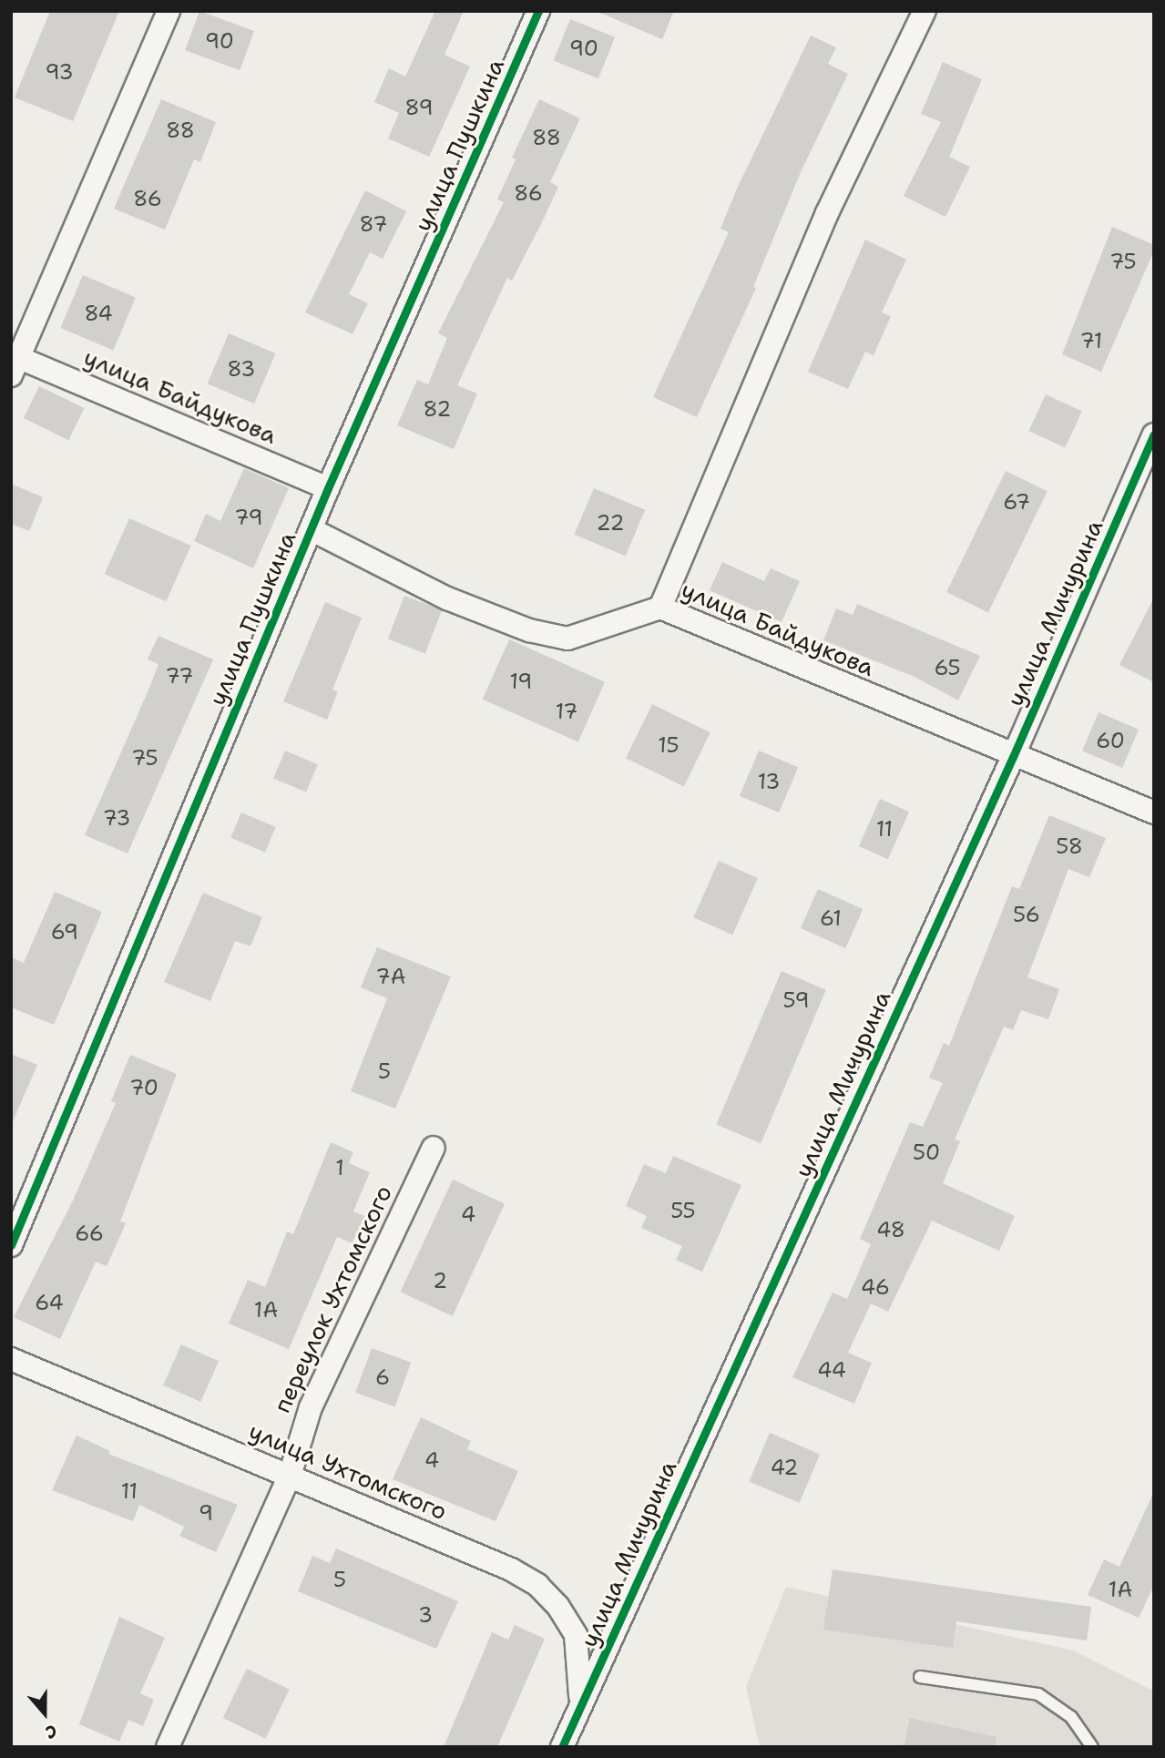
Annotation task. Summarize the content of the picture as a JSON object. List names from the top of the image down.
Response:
{
  "streets": {
    "street": [
      "улица Пушкина",
      "улица Байдукова",
      "улица Мичурина",
      "переулок Ухтомского",
      "улица Ухтомского"
    ]
  },
  "crossings": [
    ["улица Пушкина", "улица Байдукова"],
    ["улица Байдукова", "улица Мичурина"],
    ["улица Мичурина", "улица Ухтомского"],
    ["переулок Ухтомского", "улица Ухтомского"]
  ],
  "house_numbers": [
    "90",
    "90",
    "93",
    "89",
    "88",
    "88",
    "86",
    "86",
    "87",
    "75",
    "84",
    "71",
    "83",
    "82",
    "67",
    "79",
    "22",
    "65",
    "77",
    "19",
    "17",
    "60",
    "15",
    "75",
    "13",
    "73",
    "11",
    "58",
    "56",
    "61",
    "69",
    "7А",
    "59",
    "5",
    "70",
    "50",
    "1",
    "55",
    "4",
    "48",
    "66",
    "2",
    "46",
    "64",
    "1А",
    "44",
    "6",
    "4",
    "42",
    "11",
    "9",
    "5",
    "1А",
    "3"
  ],
  "north": "bottom"
}
